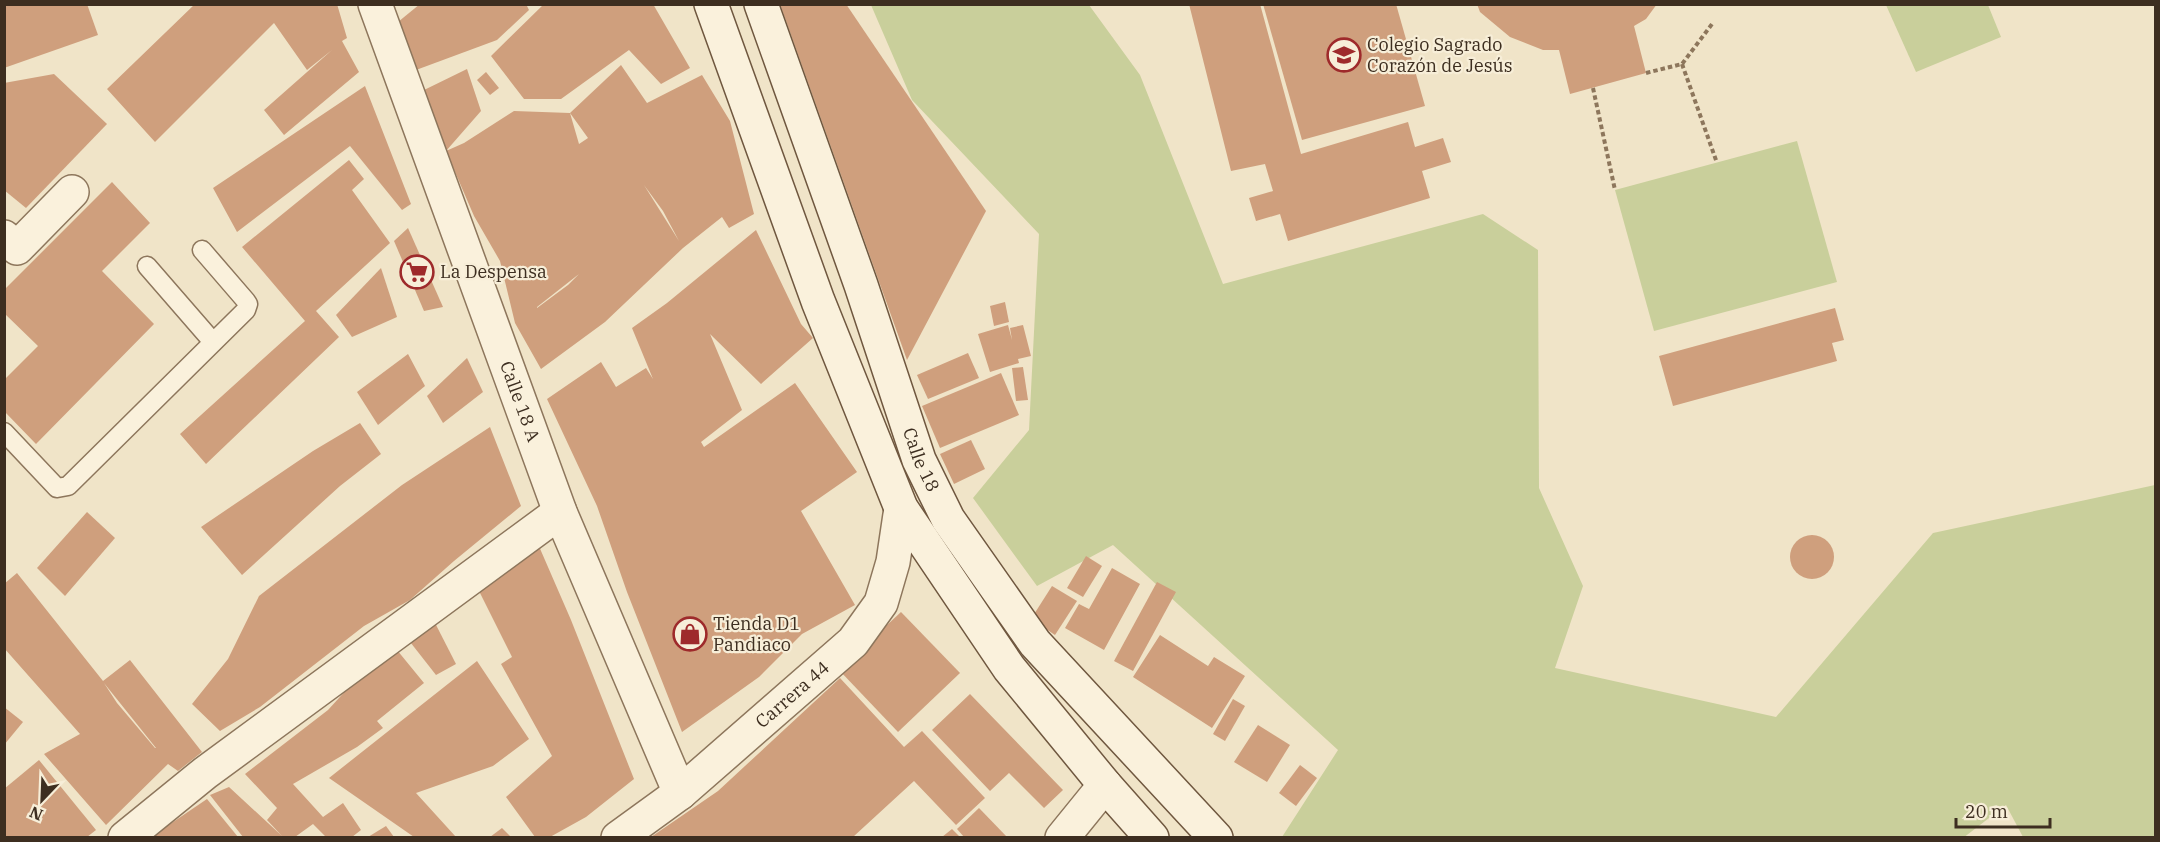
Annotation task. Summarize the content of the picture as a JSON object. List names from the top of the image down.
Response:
{
  "streets": {
    "street": ["Calle 18 A", "Calle 18", "Carrera 44"]
  },
  "crossings": [
    ["Calle 18 A", "Carrera 44"],
    ["Calle 18", "Carrera 44"]
  ],
  "places": {
    "school or university": ["Colegio Sagrado Corazón de Jesús"],
    "supermarket": ["La Despensa"],
    "shop": ["Tienda D1 Pandiaco"]
  },
  "scale_bar": "20 m",
  "north": "bottom left"
}
